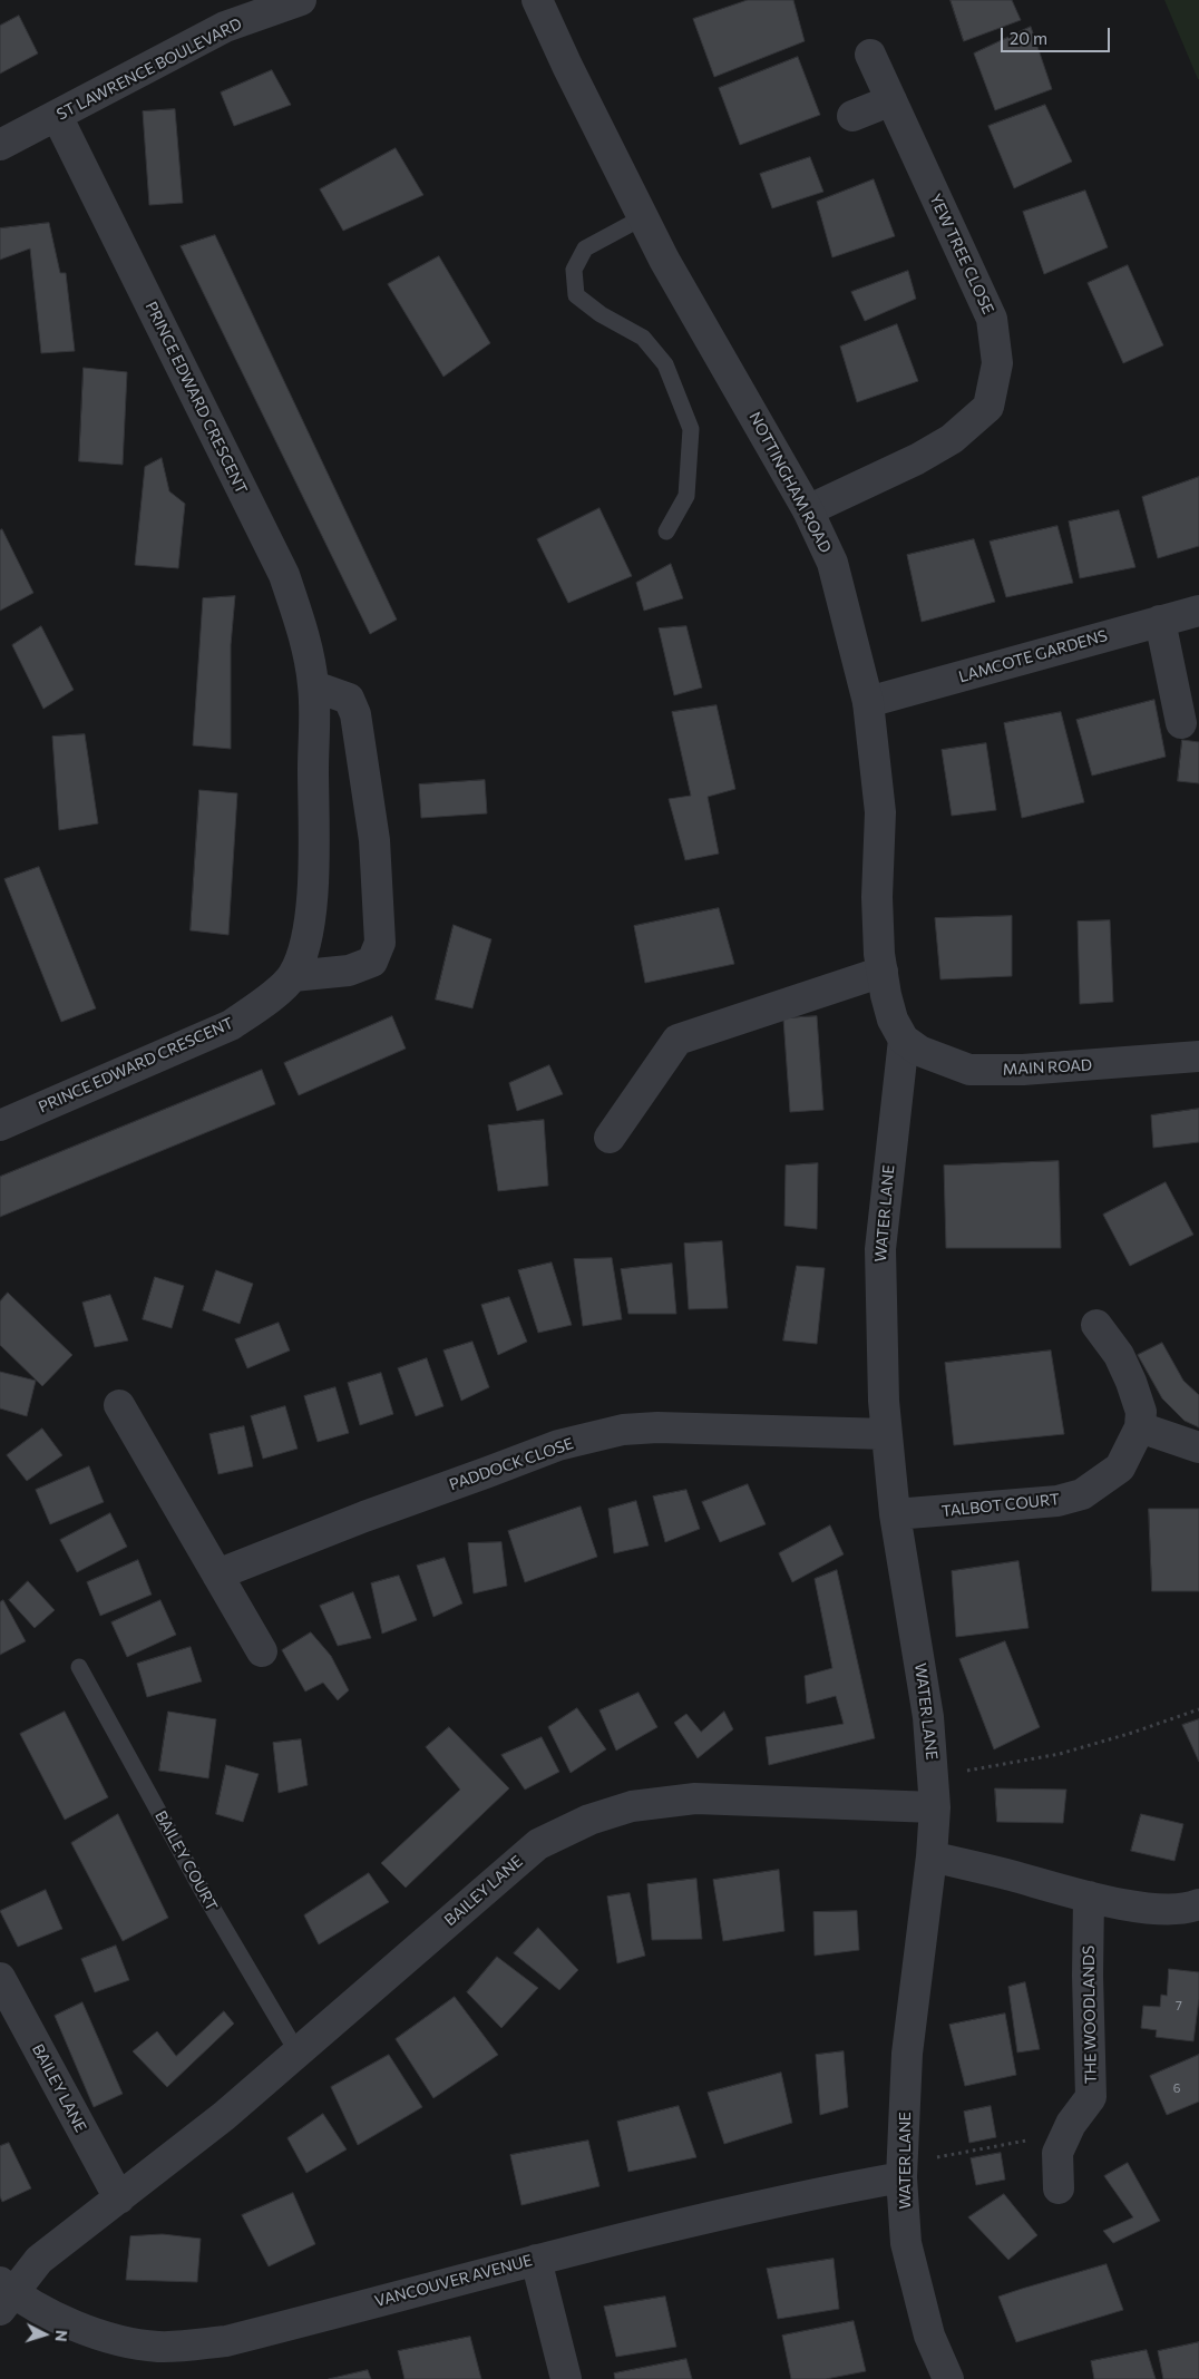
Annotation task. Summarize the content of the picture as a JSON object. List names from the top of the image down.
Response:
{
  "streets": {
    "street": [
      "ST LAWRENCE BOULEVARD",
      "YEW TREE CLOSE",
      "PRINCE EDWARD CRESCENT",
      "NOTTINGHAM ROAD",
      "LAMCOTE GARDENS",
      "MAIN ROAD",
      "WATER LANE",
      "PADDOCK CLOSE",
      "TALBOT COURT",
      "BAILEY LANE",
      "THE WOODLANDS",
      "VANCOUVER AVENUE"
    ],
    "lane": ["BAILEY COURT"]
  },
  "crossings": [
    ["ST LAWRENCE BOULEVARD", "PRINCE EDWARD CRESCENT"],
    ["YEW TREE CLOSE", "NOTTINGHAM ROAD"],
    ["NOTTINGHAM ROAD", "LAMCOTE GARDENS"],
    ["NOTTINGHAM ROAD", "MAIN ROAD"],
    ["NOTTINGHAM ROAD", "WATER LANE"],
    ["MAIN ROAD", "WATER LANE"],
    ["WATER LANE", "PADDOCK CLOSE"],
    ["WATER LANE", "TALBOT COURT"],
    ["WATER LANE", "BAILEY LANE"],
    ["WATER LANE", "VANCOUVER AVENUE"],
    ["BAILEY COURT", "BAILEY LANE"],
    ["BAILEY LANE", "VANCOUVER AVENUE"]
  ],
  "house_numbers": ["7", "6"],
  "scale_bar": "20 m",
  "north": "right"
}
